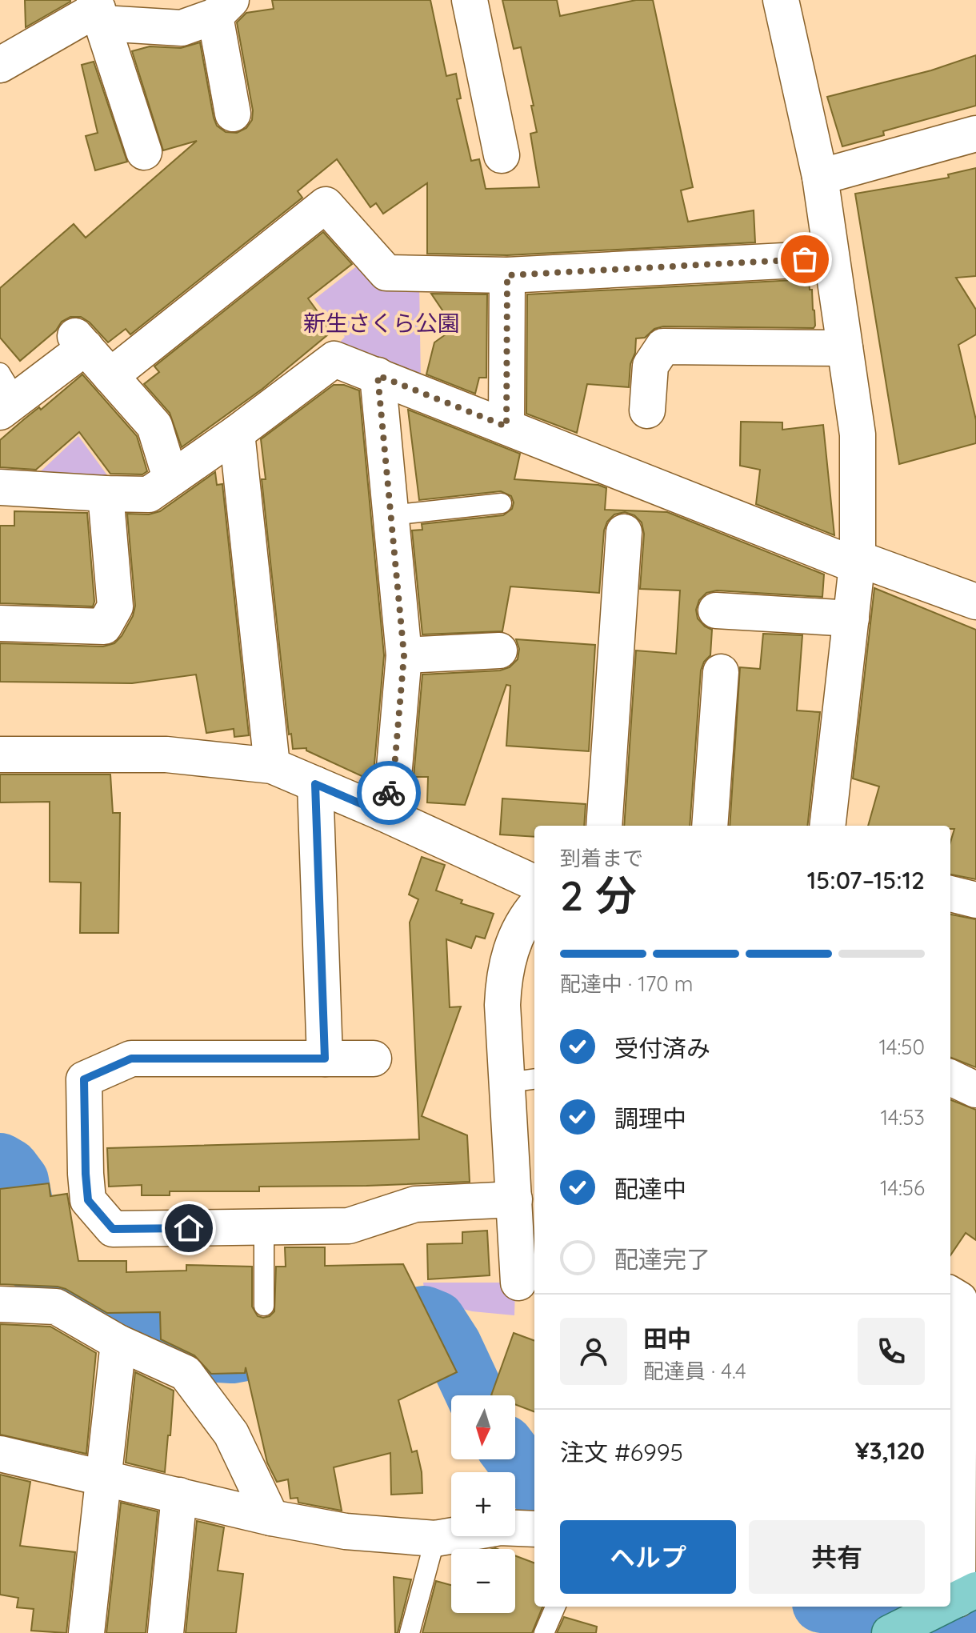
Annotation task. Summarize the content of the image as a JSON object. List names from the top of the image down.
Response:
{
  "parks": ["新生さくら公園"],
  "north": "bottom",
  "page": {
    "heading": ["2 分", "到着まで", "15:07–15:12"],
    "panel": [
      "田中",
      "配達員 · 4.4",
      "注文 #6995",
      "¥3,120"
    ],
    "bar": "配達中 · 170 m",
    "list": [
      ["受付済み", "14:50"],
      ["調理中", "14:53"],
      ["配達中", "14:56"],
      "配達完了"
    ],
    "map_buttons": ["+", "−"],
    "buttons": ["ヘルプ", "共有"]
  }
}
